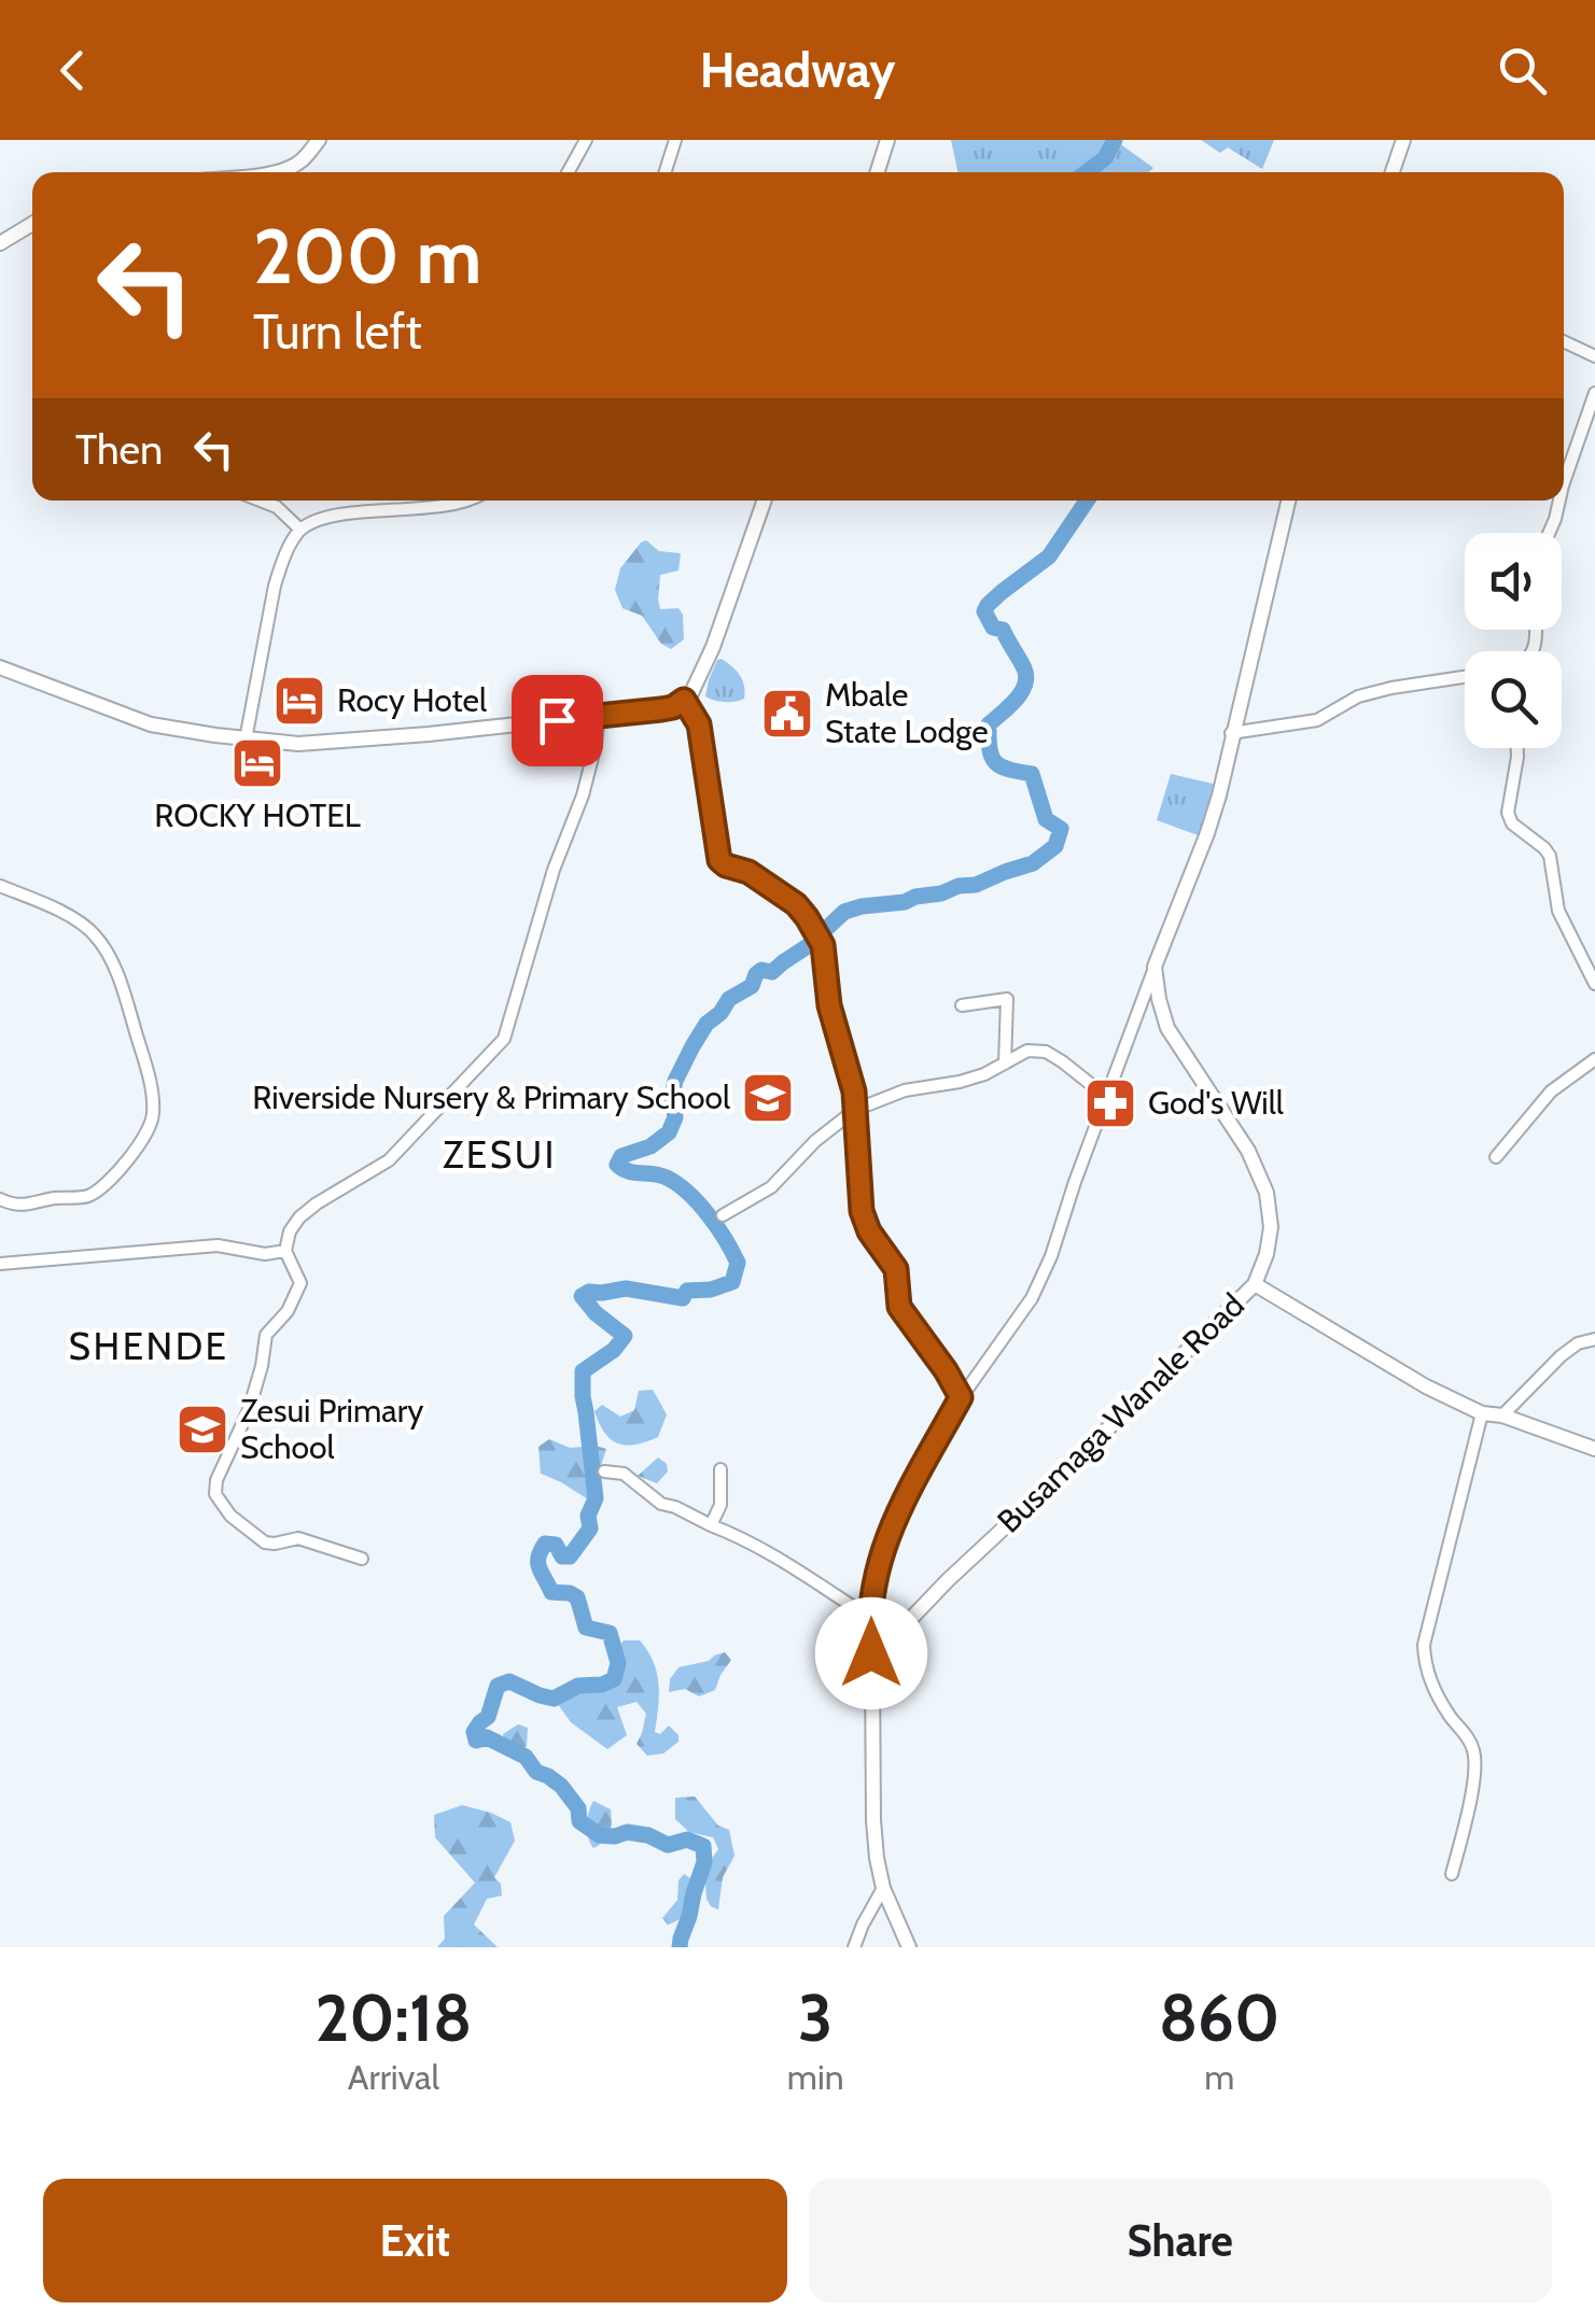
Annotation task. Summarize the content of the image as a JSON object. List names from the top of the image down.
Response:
{
  "streets": {
    "street": ["Busamaga Wanale Road"]
  },
  "districts": ["ZESUI", "SHENDE"],
  "places": {
    "hotel": ["Rocy Hotel", "ROCKY HOTEL"],
    "public building": ["Mbale State Lodge"],
    "school or university": ["Riverside Nursery & Primary School", "Zesui Primary School"],
    "pharmacy": ["God's Will"]
  },
  "page": {
    "header": "Headway",
    "turn": ["200 m", "Turn left"],
    "then": "Then",
    "eta": [
      "20:18",
      "Arrival",
      "3",
      "min",
      "860",
      "m"
    ],
    "buttons": ["Exit", "Share"]
  }
}
